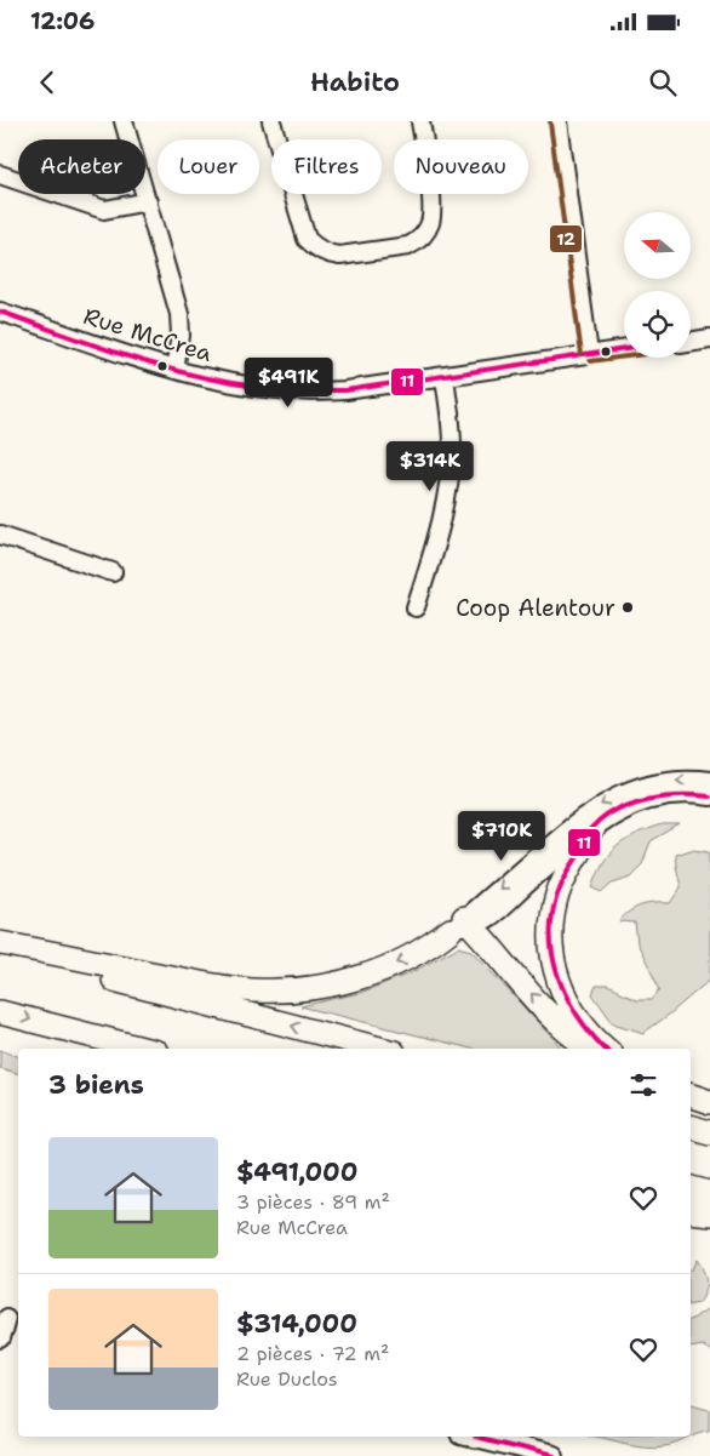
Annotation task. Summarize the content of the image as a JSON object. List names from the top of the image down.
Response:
{
  "streets": {
    "street": ["Rue McCrea"]
  },
  "places": ["Coop Alentour"],
  "lines": ["transit line 12", "transit line 11"],
  "north": "left",
  "page": {
    "status": "12:06",
    "header": "Habito",
    "chip": [
      "Acheter",
      "Louer",
      "Filtres",
      "Nouveau"
    ],
    "price": ["$491K", "$314K", "$710K"],
    "heading": "3 biens",
    "list": [
      {
        "name": "$491,000",
        "note": "3 pièces · 89 m² · Rue McCrea"
      },
      {
        "name": "$314,000",
        "note": "2 pièces · 72 m² · Rue Duclos"
      }
    ]
  }
}
